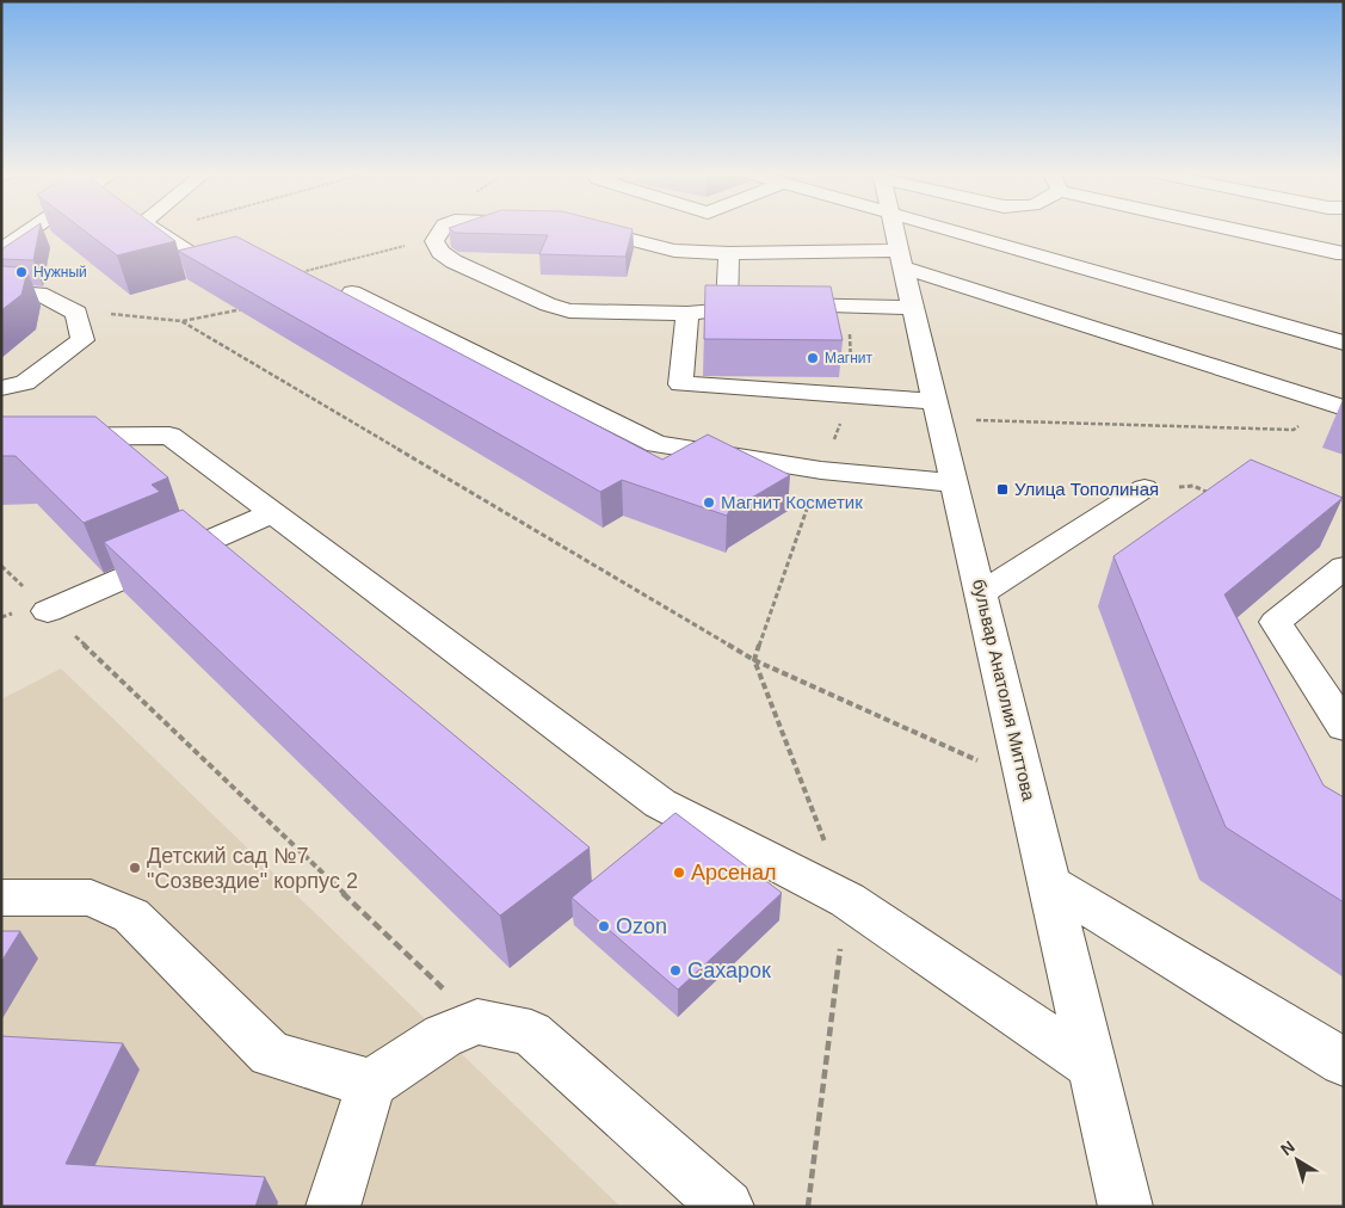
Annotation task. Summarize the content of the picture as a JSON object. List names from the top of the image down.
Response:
{
  "streets": {
    "street": ["бульвар Анатолия Миттова"]
  },
  "places": {
    "other": [
      "Нужный",
      "Магнит",
      "Магнит Косметик",
      "Детский сад №7 \"Созвездие\" корпус 2",
      "Арсенал",
      "Ozon",
      "Сахарок"
    ],
    "transit": ["Улица Тополиная"]
  },
  "north": "top left"
}
